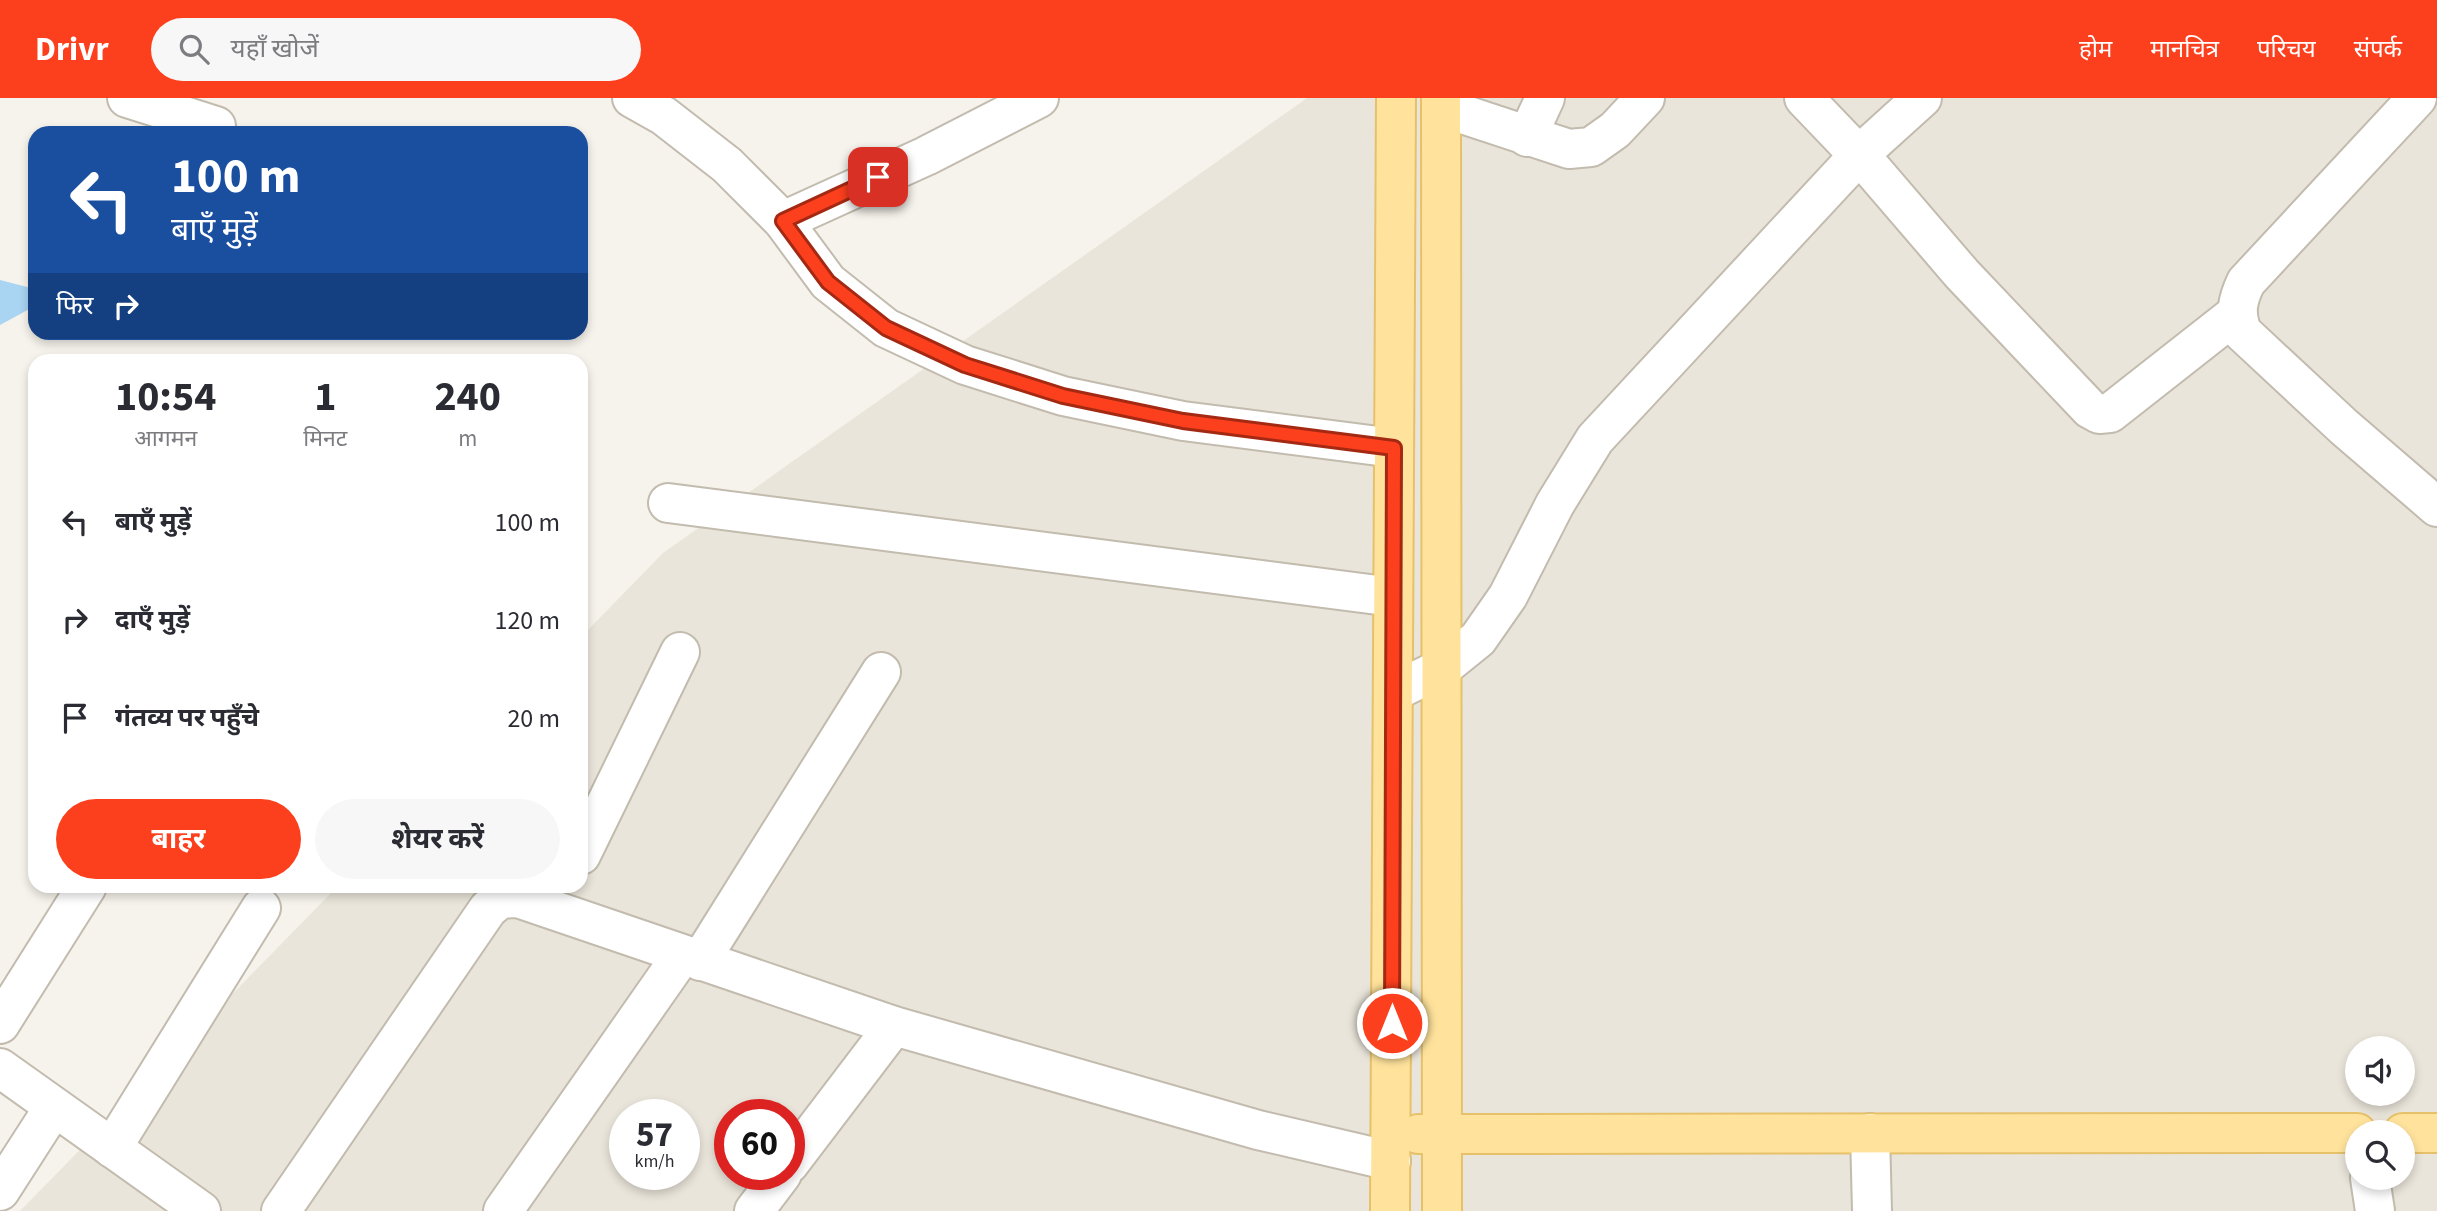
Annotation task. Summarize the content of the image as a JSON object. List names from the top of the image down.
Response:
{
  "page": {
    "header": "Drivr",
    "search": "यहाँ खोजें",
    "nav": [
      "होम",
      "मानचित्र",
      "परिचय",
      "संपर्क"
    ],
    "turn": ["100 m", "बाएँ मुड़ें"],
    "then": "फिर",
    "eta": [
      "10:54",
      "आगमन",
      "1",
      "मिनट",
      "240",
      "m"
    ],
    "list": [
      {
        "name": "बाएँ मुड़ें",
        "value": "100 m"
      },
      {
        "name": "दाएँ मुड़ें",
        "value": "120 m"
      },
      {
        "name": "गंतव्य पर पहुँचे",
        "value": "20 m"
      }
    ],
    "buttons": ["बाहर", "शेयर करें"],
    "speed": "57 km/h",
    "limit": "60"
  }
}
